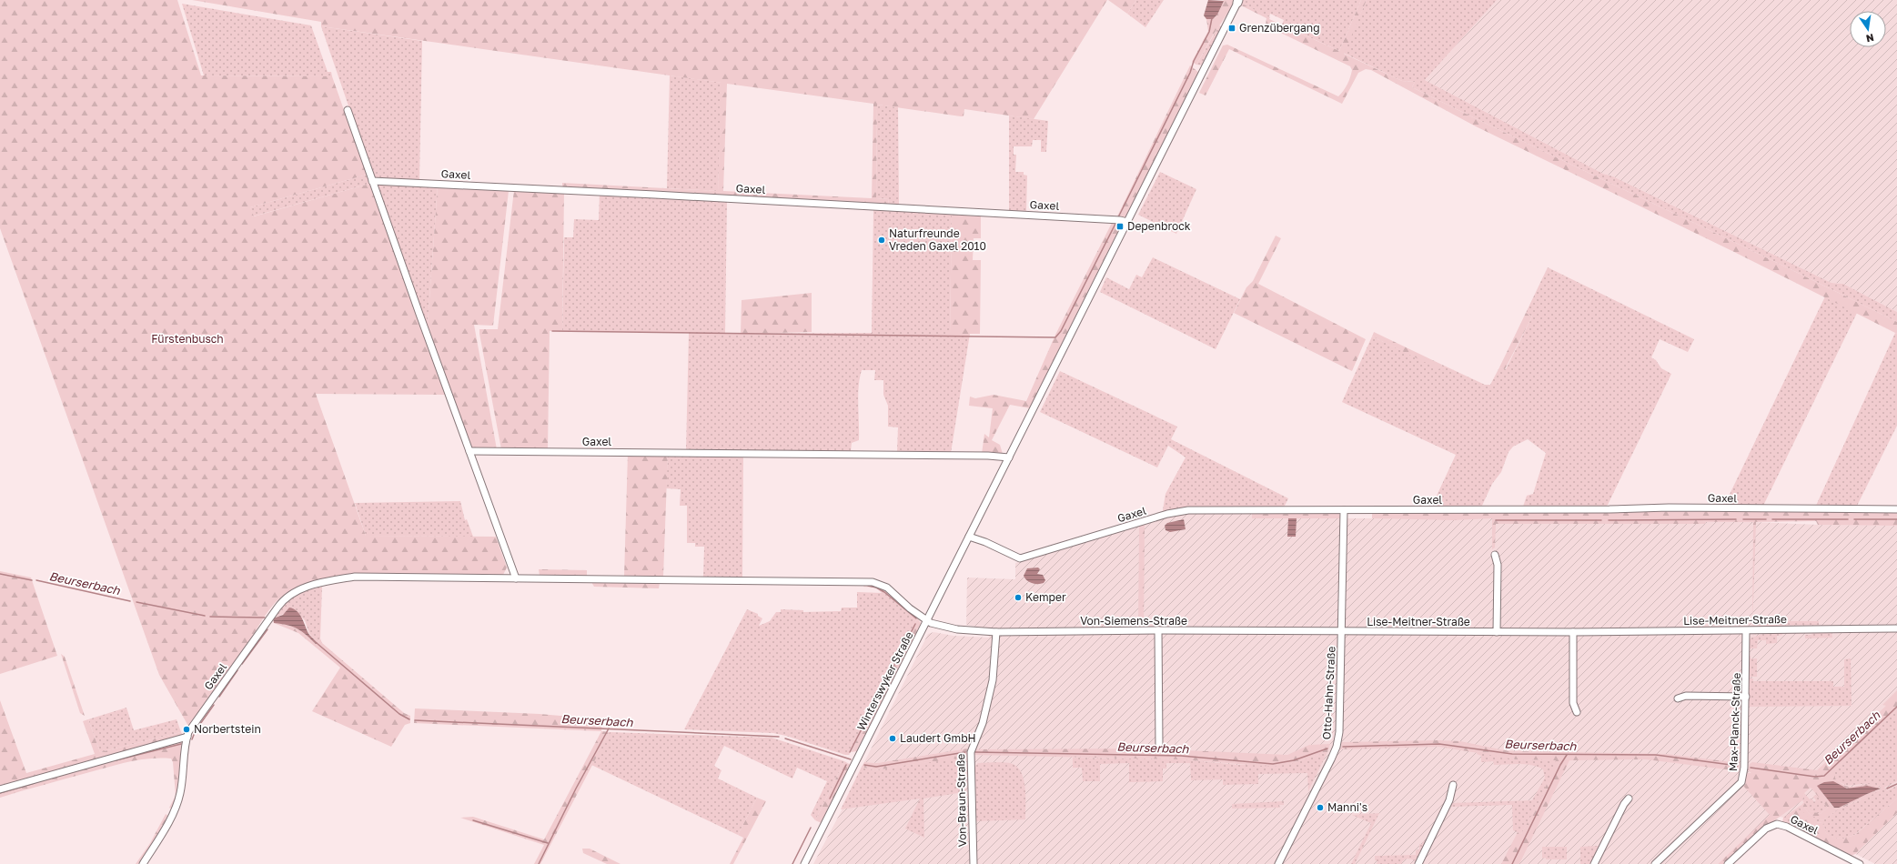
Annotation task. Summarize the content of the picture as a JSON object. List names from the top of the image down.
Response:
{
  "streets": {
    "street": [
      "Gaxel",
      "Lise-Meitner-Straße",
      "Von-Siemens-Straße",
      "Winterswyker Straße",
      "Otto-Hahn-Straße",
      "Max-Planck-Straße",
      "Von-Braun-Straße"
    ]
  },
  "crossings": [
    ["Gaxel", "Von-Siemens-Straße"],
    ["Gaxel", "Winterswyker Straße"],
    ["Gaxel", "Otto-Hahn-Straße"],
    ["Lise-Meitner-Straße", "Von-Siemens-Straße"],
    ["Lise-Meitner-Straße", "Otto-Hahn-Straße"],
    ["Lise-Meitner-Straße", "Max-Planck-Straße"],
    ["Von-Siemens-Straße", "Winterswyker Straße"],
    ["Von-Siemens-Straße", "Otto-Hahn-Straße"],
    ["Von-Siemens-Straße", "Von-Braun-Straße"]
  ],
  "water": ["Beurserbach"],
  "parks": ["Fürstenbusch"],
  "places": {
    "transit": ["Grenzübergang", "Depenbrock"],
    "other": [
      "Naturfreunde Vreden Gaxel 2010",
      "Kemper",
      "Norbertstein",
      "Laudert GmbH",
      "Manni's"
    ]
  },
  "north": "bottom"
}
